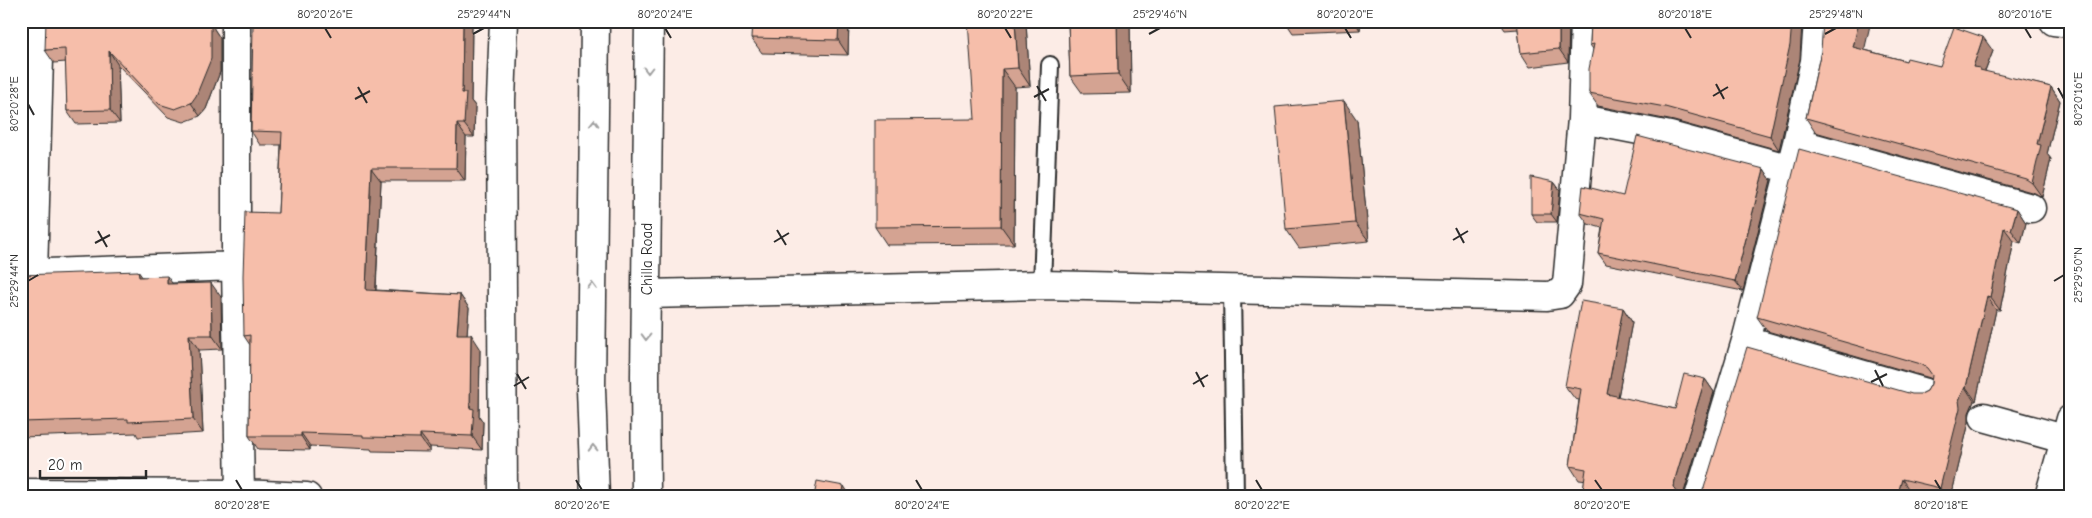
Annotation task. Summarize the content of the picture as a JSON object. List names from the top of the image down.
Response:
{
  "streets": {
    "street": ["Chilla Road"]
  },
  "scale_bar": "20 m",
  "coordinates": [
    "80°20'26\"E",
    "25°29'44\"N",
    "80°20'24\"E",
    "80°20'22\"E",
    "25°29'46\"N",
    "80°20'20\"E",
    "80°20'18\"E",
    "25°29'48\"N",
    "80°20'16\"E",
    "80°20'28\"E",
    "25°29'50\"N"
  ]
}
